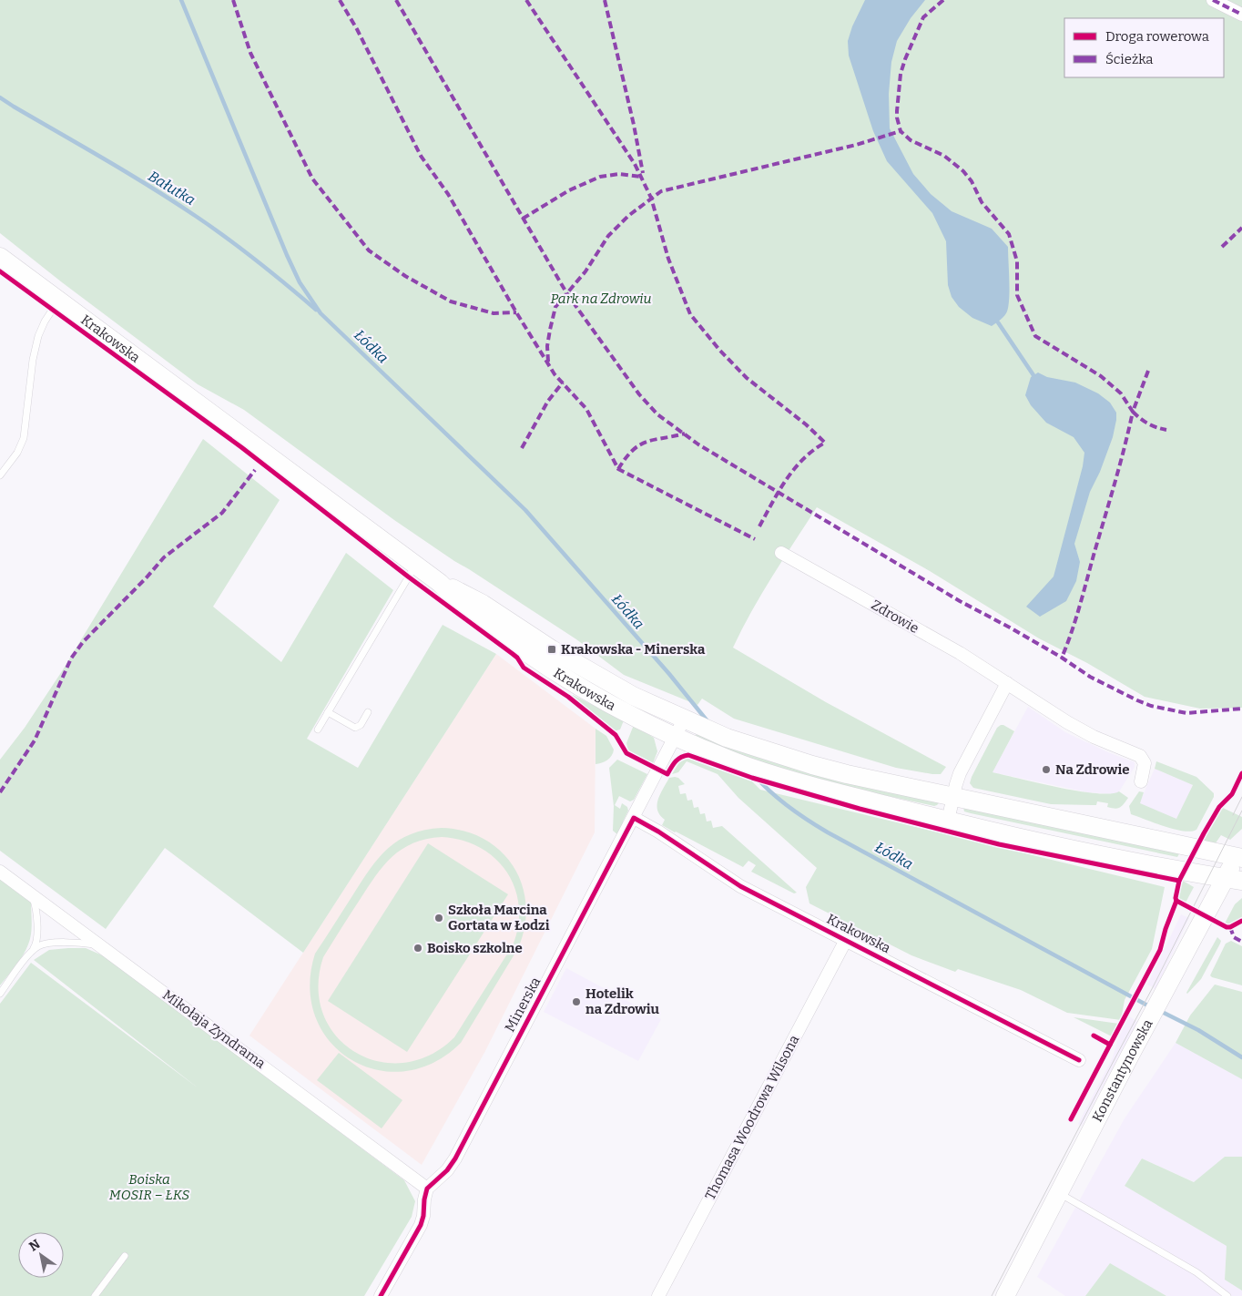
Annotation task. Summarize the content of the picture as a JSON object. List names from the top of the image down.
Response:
{
  "streets": {
    "main road": ["Krakowska", "Konstantynowska"],
    "street": [
      "Zdrowie",
      "Minerska",
      "Mikołaja Zyndrama",
      "Thomasa Woodrowa Wilsona"
    ]
  },
  "crossings": [
    ["Krakowska", "Minerska"],
    ["Krakowska", "Konstantynowska"],
    ["Krakowska", "Thomasa Woodrowa Wilsona"],
    ["Minerska", "Mikołaja Zyndrama"]
  ],
  "water": ["Bałutka", "Łódka"],
  "parks": ["Park na Zdrowiu", "Boiska MOSIR – ŁKS"],
  "places": {
    "transit": ["Krakowska - Minerska"],
    "other": [
      "Na Zdrowie",
      "Szkoła Marcina Gortata w Łodzi",
      "Boisko szkolne",
      "Hotelik na Zdrowiu"
    ]
  },
  "legend": ["Droga rowerowa", "Ścieżka"],
  "north": "top left"
}
